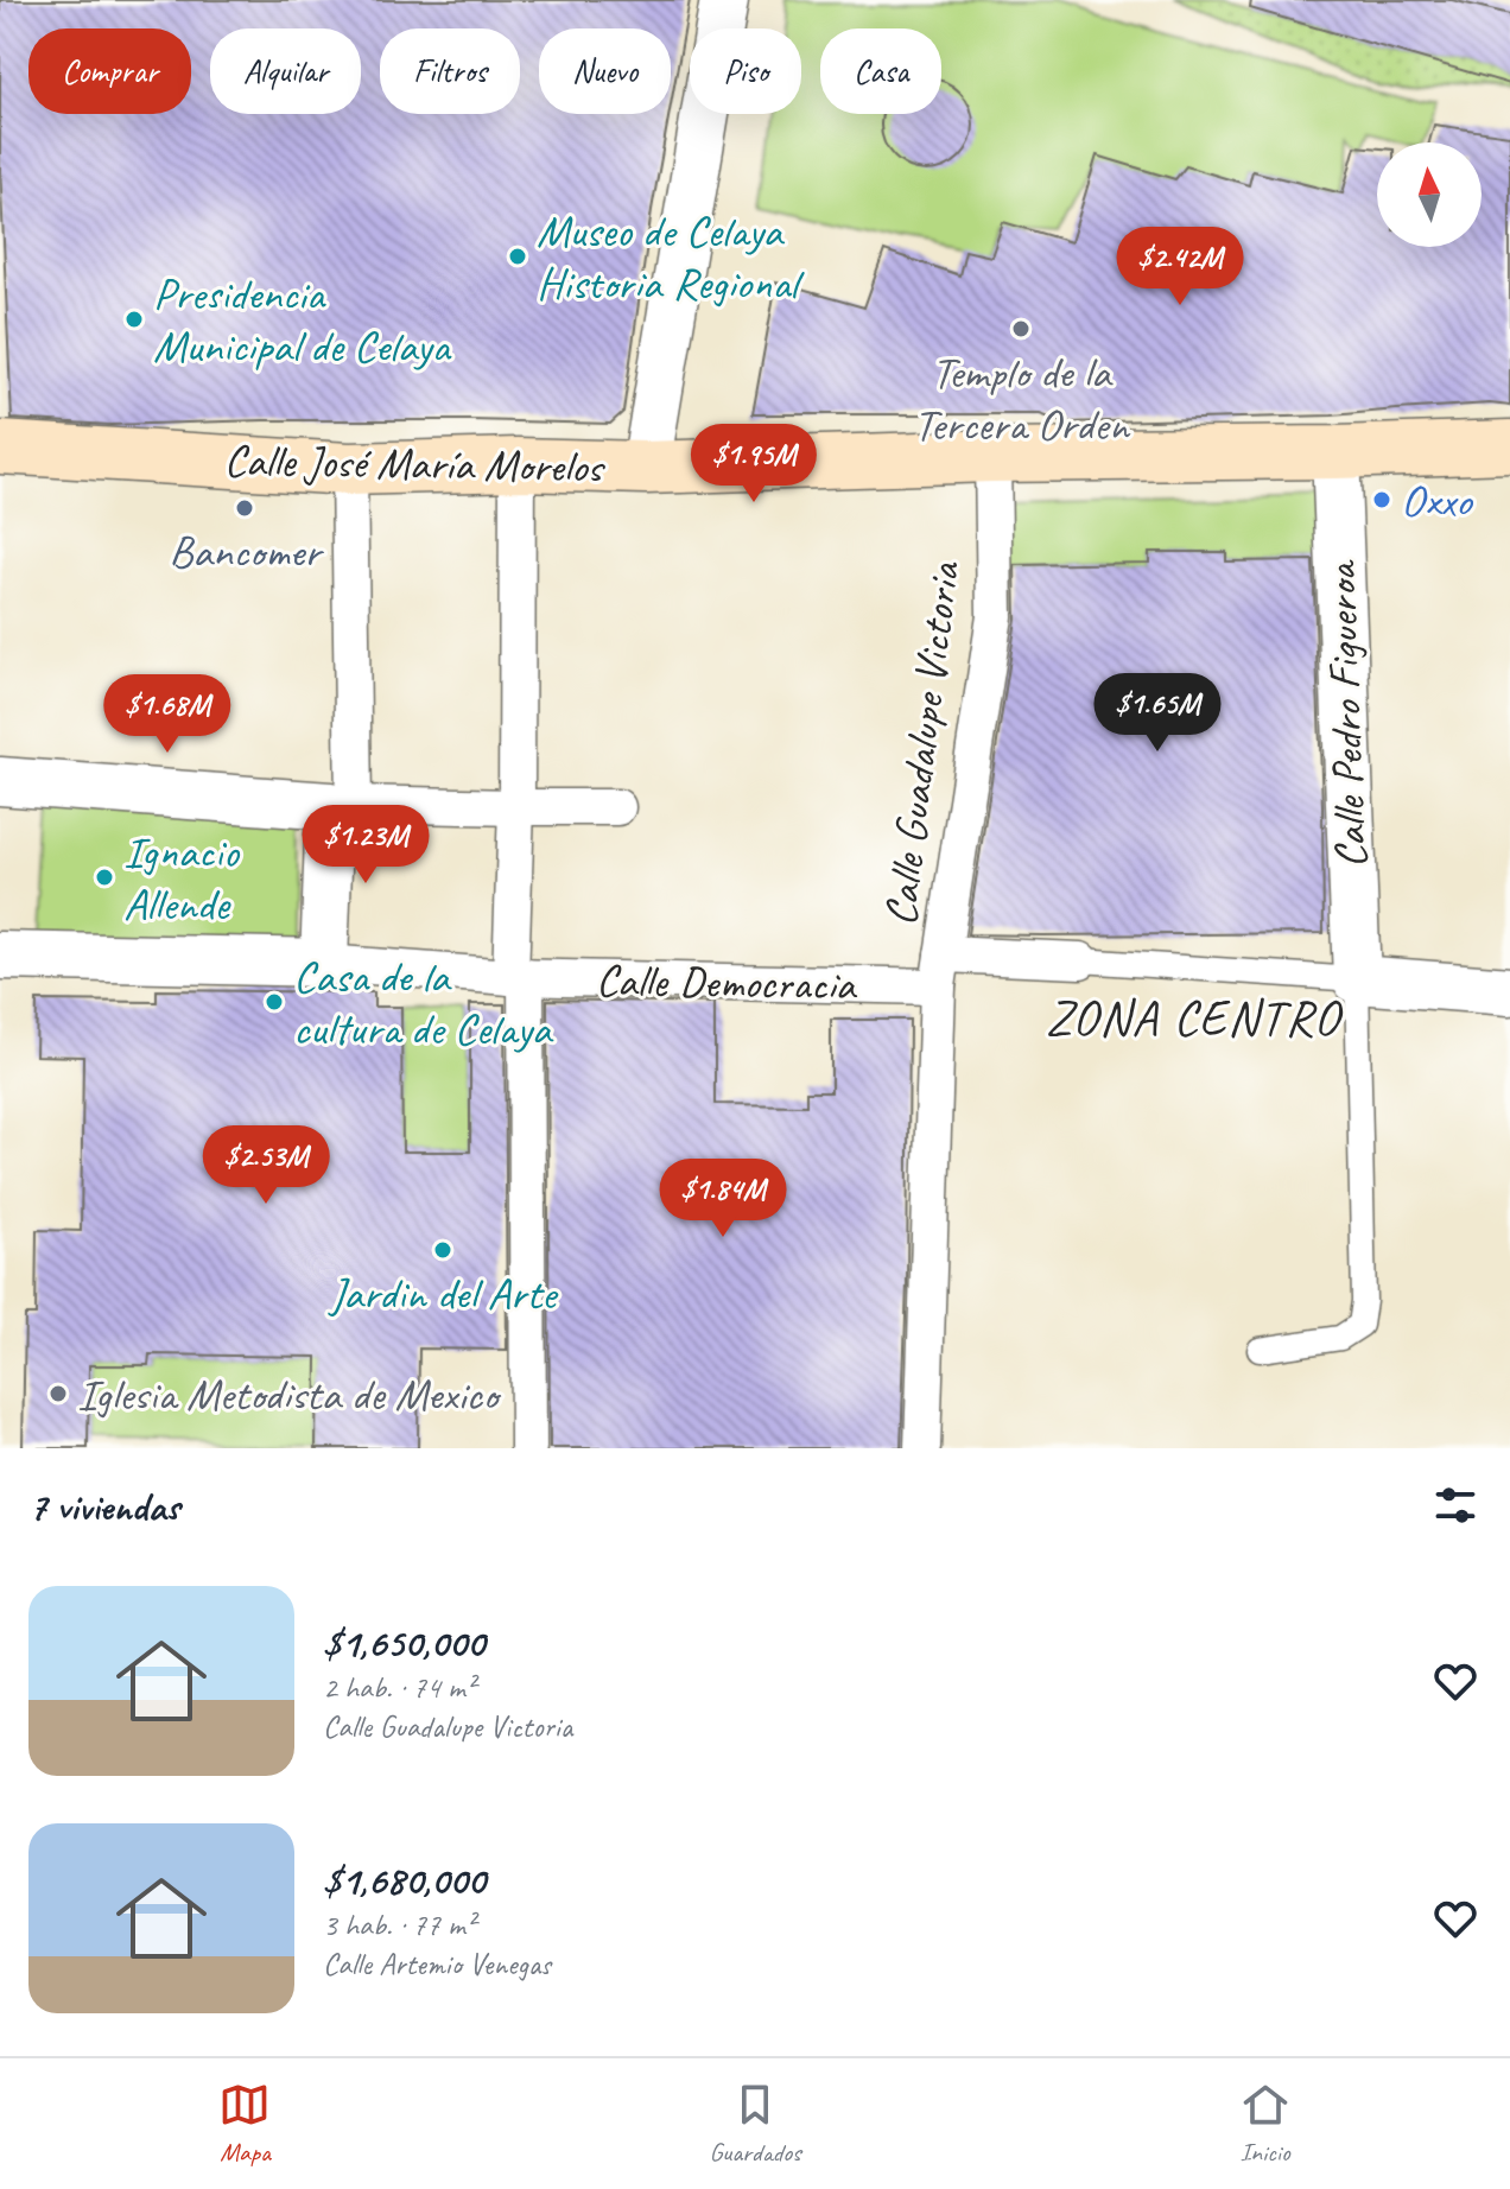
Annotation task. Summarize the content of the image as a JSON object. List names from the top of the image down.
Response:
{
  "streets": {
    "main road": ["Calle José María Morelos"],
    "street": ["Calle Pedro Figueroa", "Calle Guadalupe Victoria", "Calle Democracia"]
  },
  "crossings": [
    ["Calle José María Morelos", "Calle Pedro Figueroa"],
    ["Calle José María Morelos", "Calle Guadalupe Victoria"],
    ["Calle Guadalupe Victoria", "Calle Democracia"]
  ],
  "districts": ["ZONA CENTRO"],
  "places": [
    "Museo de Celaya Historia Regional",
    "Presidencia Municipal de Celaya",
    "Templo de la Tercera Orden",
    "Oxxo",
    "Bancomer",
    "Ignacio Allende",
    "Casa de la cultura de Celaya",
    "Jardin del Arte",
    "Iglesia Metodista de Mexico"
  ],
  "north": "top",
  "page": {
    "chip": [
      "Comprar",
      "Alquilar",
      "Filtros",
      "Nuevo",
      "Piso",
      "Casa"
    ],
    "price": [
      "$2.42M",
      "$1.95M",
      "$1.65M",
      "$1.68M",
      "$1.23M",
      "$2.53M",
      "$1.84M"
    ],
    "heading": "7 viviendas",
    "list": [
      {
        "name": "$1,650,000",
        "note": "2 hab. · 74 m² · Calle Guadalupe Victoria"
      },
      {
        "name": "$1,680,000",
        "note": "3 hab. · 77 m² · Calle Artemio Venegas"
      }
    ],
    "tabs": ["Mapa", "Guardados", "Inicio"]
  }
}
